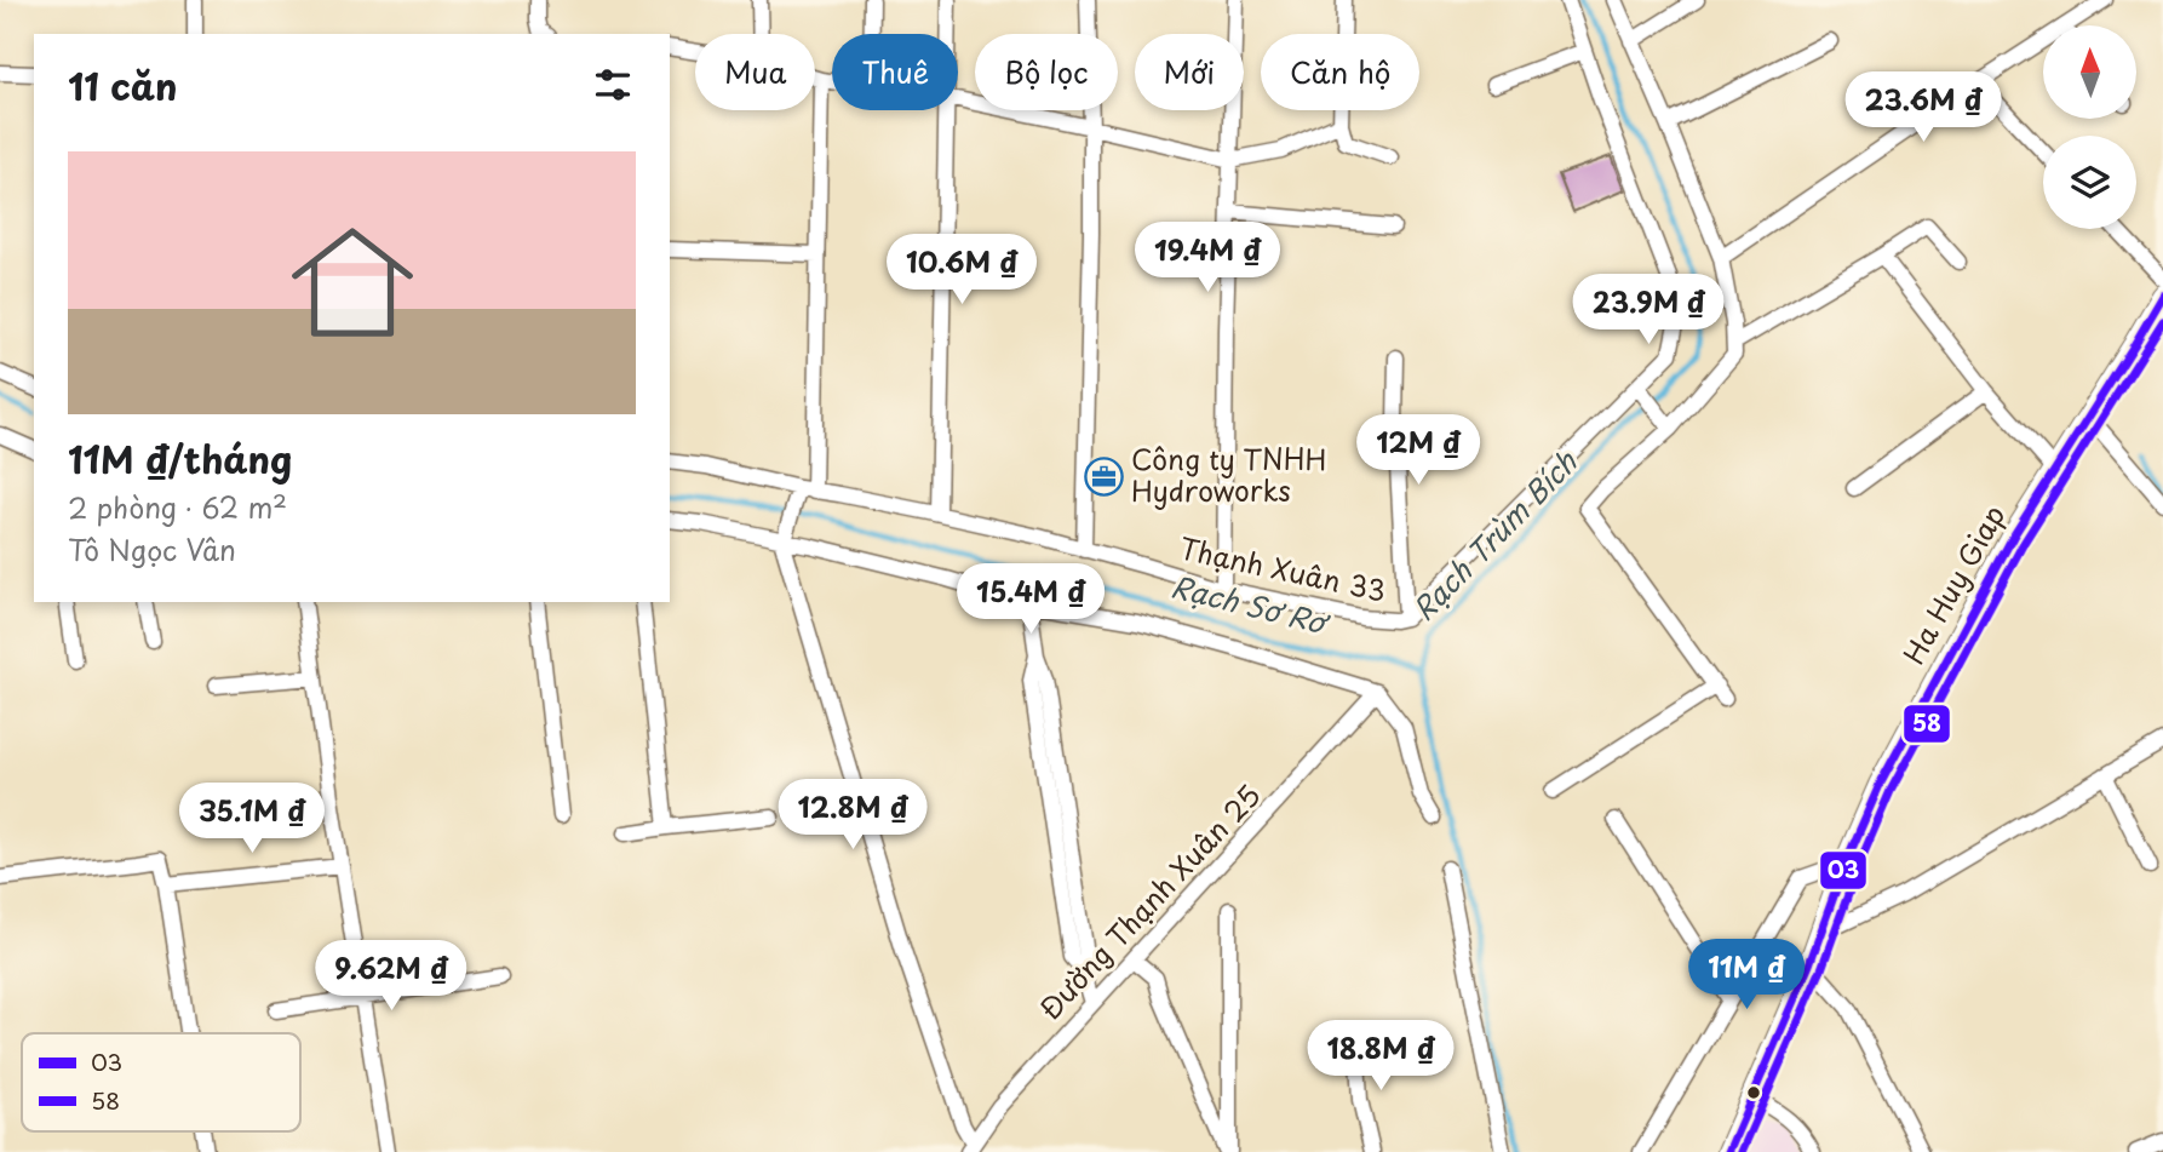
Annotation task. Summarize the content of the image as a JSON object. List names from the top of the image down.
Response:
{
  "streets": {
    "main road": ["Ha Huy Giap"],
    "street": ["Thạnh Xuân 33", "Đường Thạnh Xuân 25"]
  },
  "water": ["Rạch Trùm Bích", "Rạch Sơ Rơ"],
  "places": {
    "office": ["Công ty TNHH Hydroworks"]
  },
  "lines": ["transit line 03", "transit line 58"],
  "legend": ["03", "58"],
  "north": "top",
  "page": {
    "chip": [
      "Mua",
      "Thuê",
      "Bộ lọc",
      "Mới",
      "Căn hộ"
    ],
    "heading": "11 căn",
    "price": [
      "23.6M ₫",
      "19.4M ₫",
      "10.6M ₫",
      "23.9M ₫",
      "12M ₫",
      "15.4M ₫",
      "12.8M ₫",
      "35.1M ₫",
      "11M ₫",
      "9.62M ₫",
      "18.8M ₫"
    ],
    "list": [
      {
        "name": "11M ₫/tháng",
        "note": "2 phòng · 62 m² · Tô Ngọc Vân"
      }
    ]
  }
}
